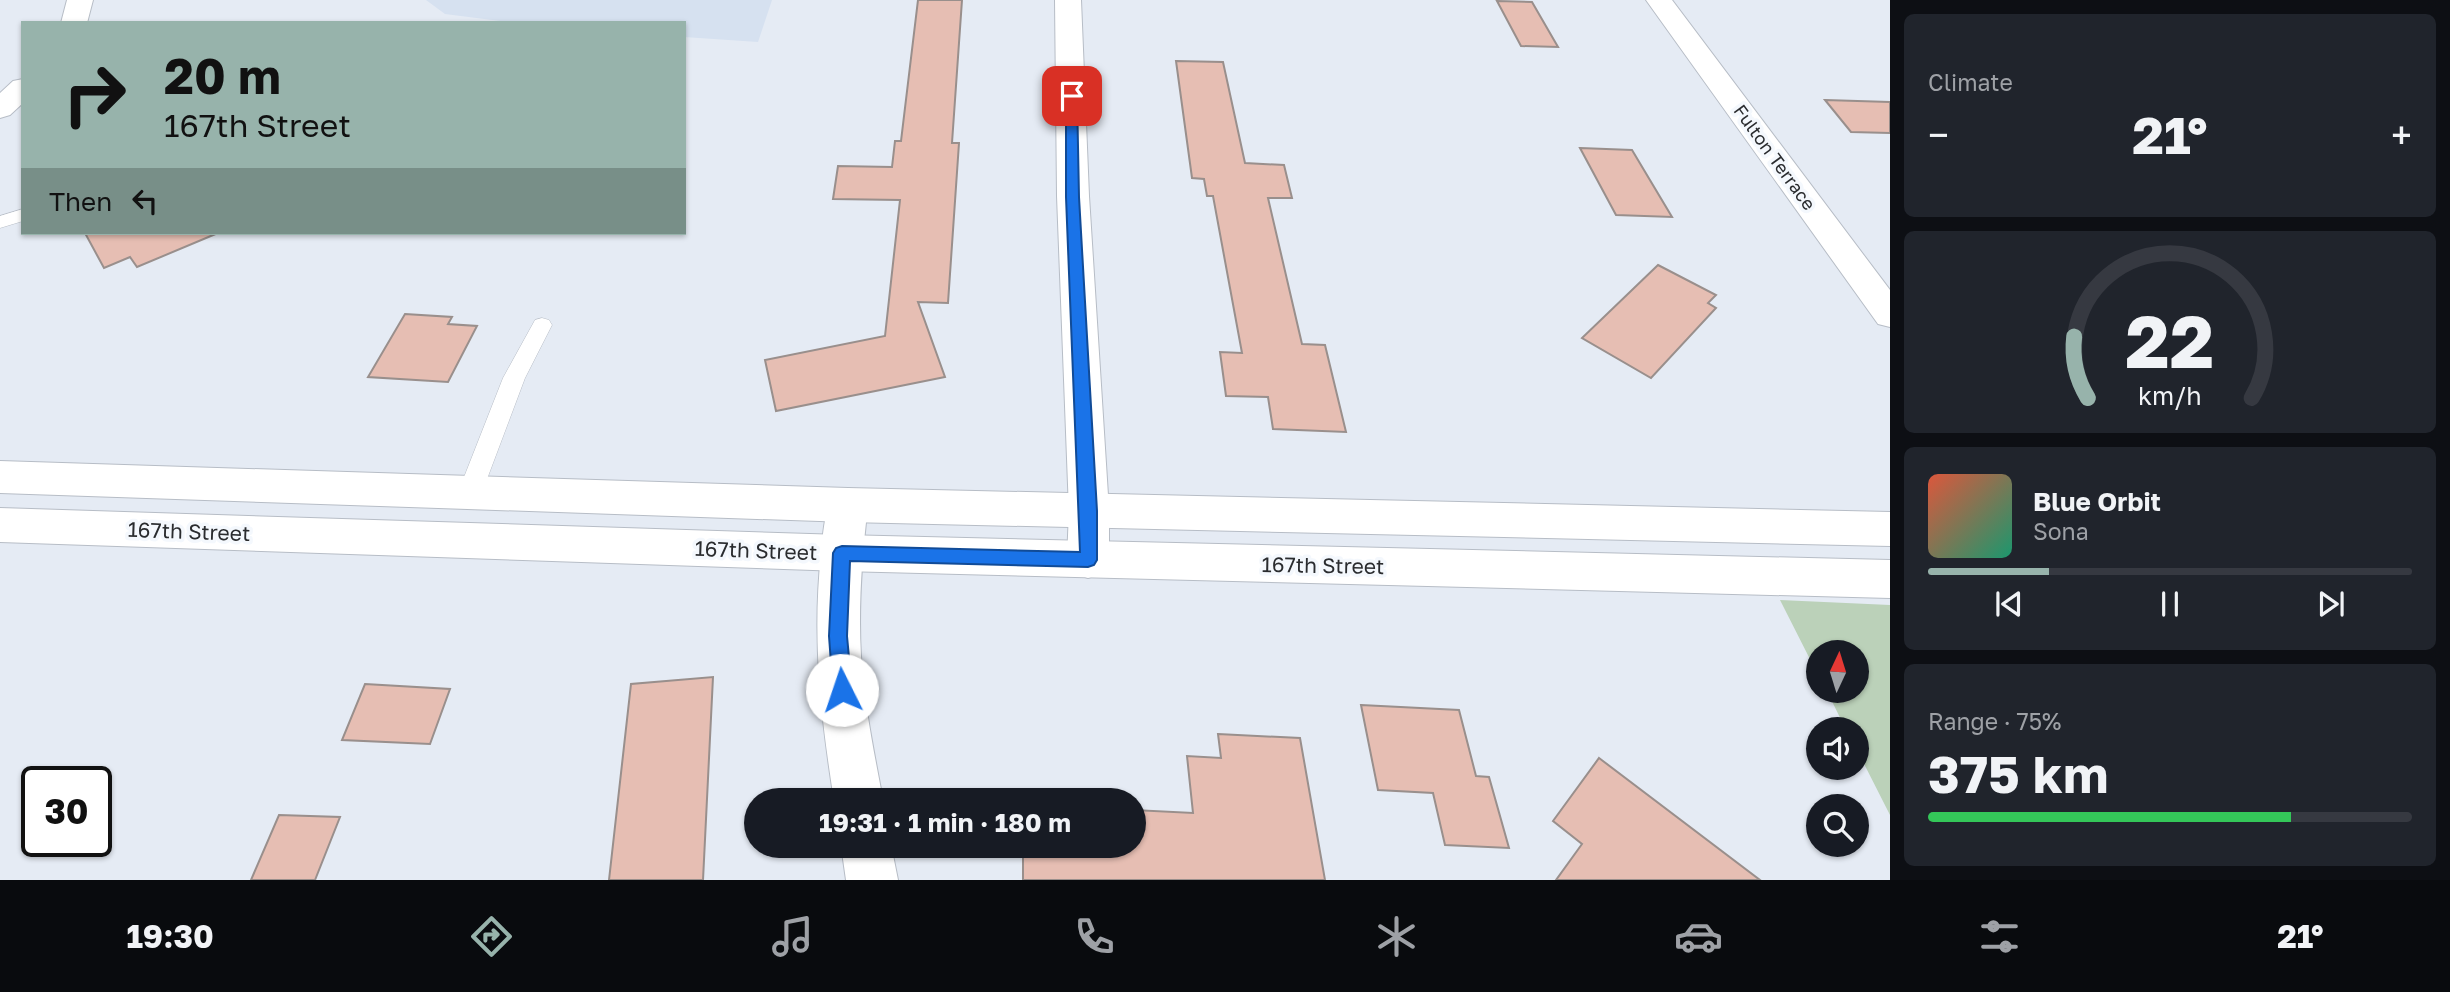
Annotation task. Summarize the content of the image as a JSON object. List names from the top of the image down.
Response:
{
  "streets": {
    "main road": ["Fulton Terrace", "167th Street"]
  },
  "north": "top",
  "page": {
    "tile": [
      "Climate",
      ["Range · 75%", "375 km"]
    ],
    "turn": ["20 m", "167th Street"],
    "heat": ["−", "21°", "+"],
    "then": "Then",
    "song": ["Blue Orbit", "Sona"],
    "limit": "30",
    "trip": "19:31 · 1 min · 180 m",
    "tabs": ["19:30", "21°"],
    "gauge": ["22", "km/h"]
  }
}
